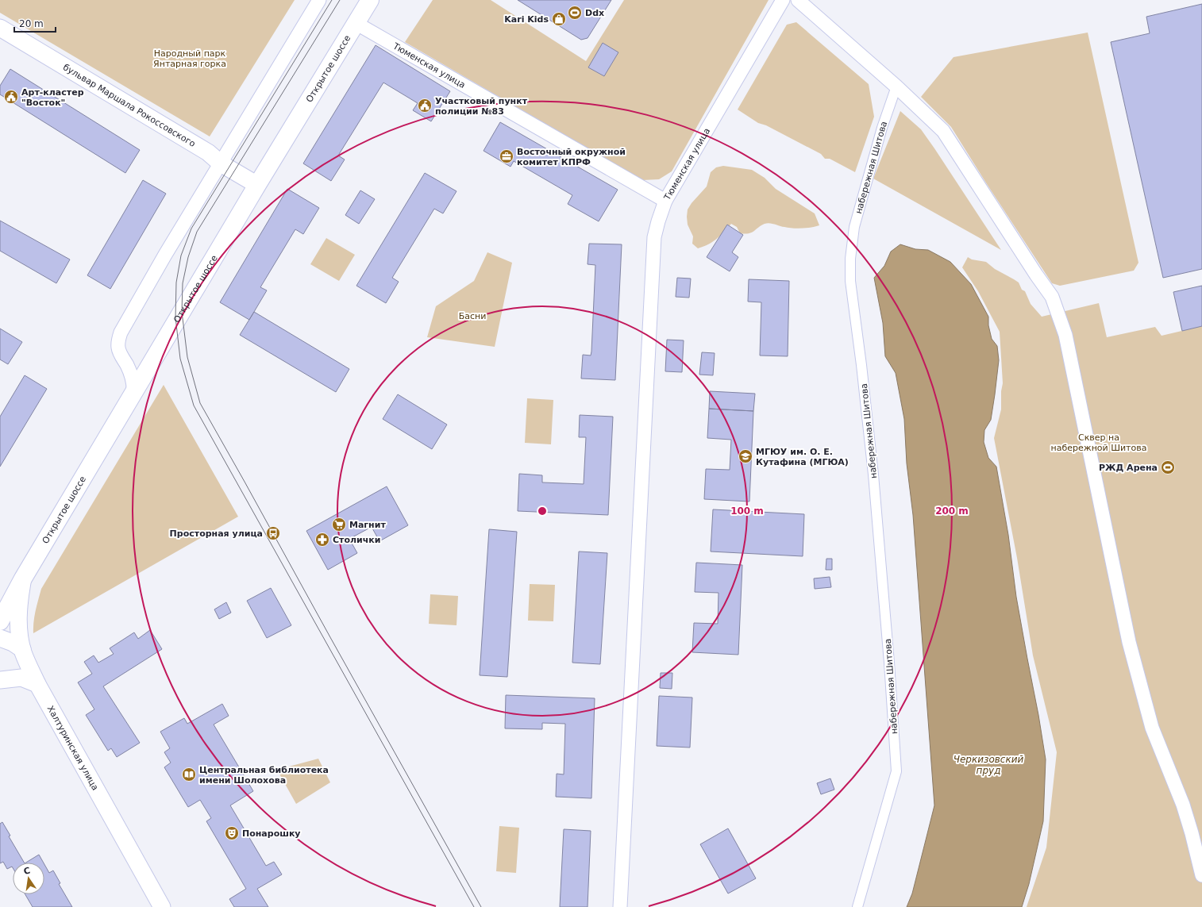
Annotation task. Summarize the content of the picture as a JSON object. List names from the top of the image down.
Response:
{
  "streets": {
    "main road": ["Открытое шоссе"],
    "street": [
      "Тюменская улица",
      "бульвар Маршала Рокоссовского",
      "набережная Шитова",
      "Халтуринская улица"
    ]
  },
  "crossings": [
    ["Тюменская улица", "Открытое шоссе"],
    ["Открытое шоссе", "бульвар Маршала Рокоссовского"],
    ["Открытое шоссе", "Халтуринская улица"]
  ],
  "water": ["Черкизовский пруд"],
  "parks": ["Народный парк Янтарная горка", "Басни", "Сквер на набережной Шитова"],
  "places": {
    "sports": ["Ddx", "РЖД Арена"],
    "shop": ["Kari Kids"],
    "public building": ["Арт-кластер \"Восток\"", "Участковый пункт полиции №83"],
    "office": ["Восточный окружной комитет КПРФ"],
    "school or university": ["МГЮУ им. О. Е. Кутафина (МГЮА)"],
    "supermarket": ["Магнит"],
    "bus stop": ["Просторная улица"],
    "pharmacy": ["Столички"],
    "library": ["Центральная библиотека имени Шолохова"],
    "theatre": ["Понарошку"]
  },
  "scale_bar": "20 m",
  "north": "top",
  "rings": ["100 m", "200 m"]
}
